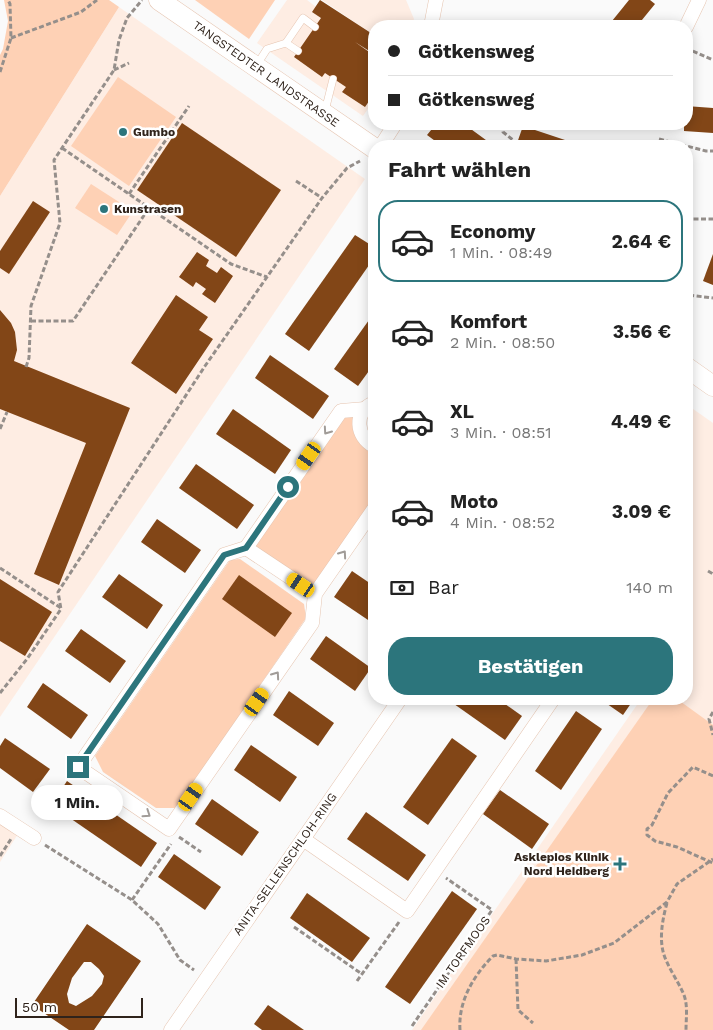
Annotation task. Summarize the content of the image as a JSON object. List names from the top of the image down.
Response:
{
  "streets": {
    "street": ["TANGSTEDTER LANDSTRASSE", "ANITA-SELLENSCHLOH-RING"],
    "path": ["IM TORFMOOS"]
  },
  "places": {
    "other": ["Gumbo", "Kunstrasen"],
    "health": ["Asklepios Klinik Nord Heidberg"]
  },
  "scale_bar": "50 m",
  "page": {
    "banner": ["Götkensweg", "Götkensweg"],
    "heading": "Fahrt wählen",
    "list": [
      {
        "name": "Economy",
        "note": "1 Min. · 08:49",
        "value": "2.64 €"
      },
      {
        "name": "Komfort",
        "note": "2 Min. · 08:50",
        "value": "3.56 €"
      },
      {
        "name": "XL",
        "note": "3 Min. · 08:51",
        "value": "4.49 €"
      },
      {
        "name": "Moto",
        "note": "4 Min. · 08:52",
        "value": "3.09 €"
      }
    ],
    "pay": ["Bar", "140 m"],
    "buttons": "Bestätigen",
    "bubble": "1 Min.",
    "scale": "50 m"
  }
}
